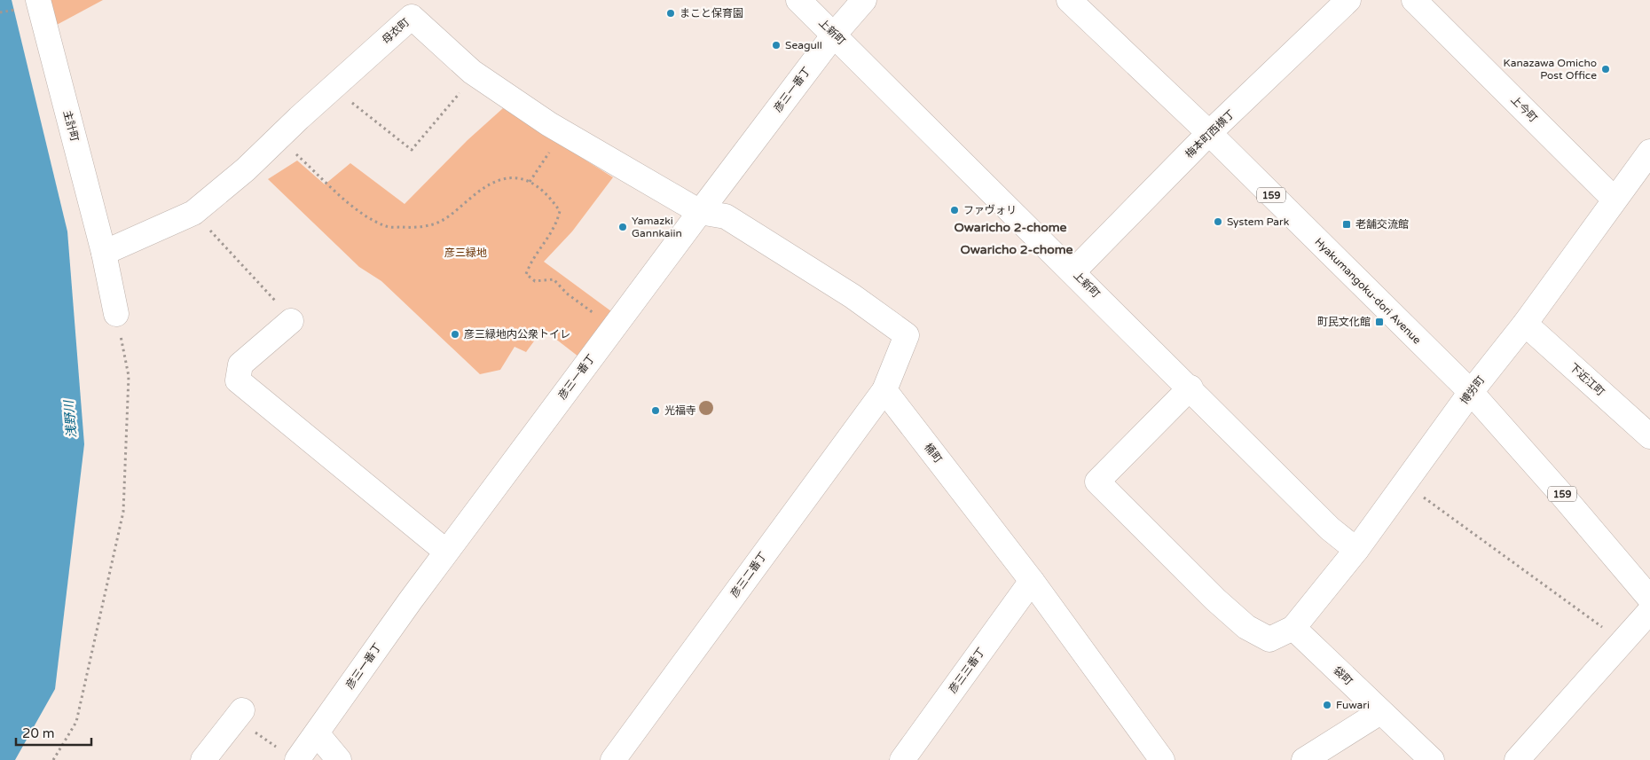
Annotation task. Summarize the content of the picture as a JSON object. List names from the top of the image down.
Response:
{
  "streets": {
    "main road": [
      "母衣町",
      "上新町",
      "彦三一番丁",
      "上今町",
      "主計町",
      "梅本町西横丁",
      "159",
      "Hyakumangoku-dori Avenue",
      "下近江町",
      "博労町",
      "桶町",
      "彦三二番丁",
      "彦三三番丁",
      "袋町"
    ]
  },
  "crossings": [
    ["母衣町", "彦三一番丁"],
    ["母衣町", "主計町"],
    ["上新町", "彦三一番丁"],
    ["上新町", "梅本町西横丁"],
    ["上新町", "博労町"],
    ["上今町", "博労町"],
    ["梅本町西横丁", "Hyakumangoku-dori Avenue"],
    ["Hyakumangoku-dori Avenue", "博労町"],
    ["下近江町", "博労町"],
    ["博労町", "袋町"],
    ["桶町", "彦三二番丁"],
    ["桶町", "彦三三番丁"]
  ],
  "districts": ["Owaricho 2-chome", "Owaricho 2-chome"],
  "water": ["浅野川"],
  "parks": ["彦三緑地"],
  "places": {
    "other": [
      "まこと保育園",
      "Seagull",
      "Kanazawa Omicho Post Office",
      "ファヴォリ",
      "System Park",
      "Yamazki Gannkaiin",
      "彦三緑地内公衆トイレ",
      "光福寺",
      "Fuwari"
    ],
    "transit": ["老舗交流館", "町民文化館"]
  },
  "scale_bar": "20 m"
}
